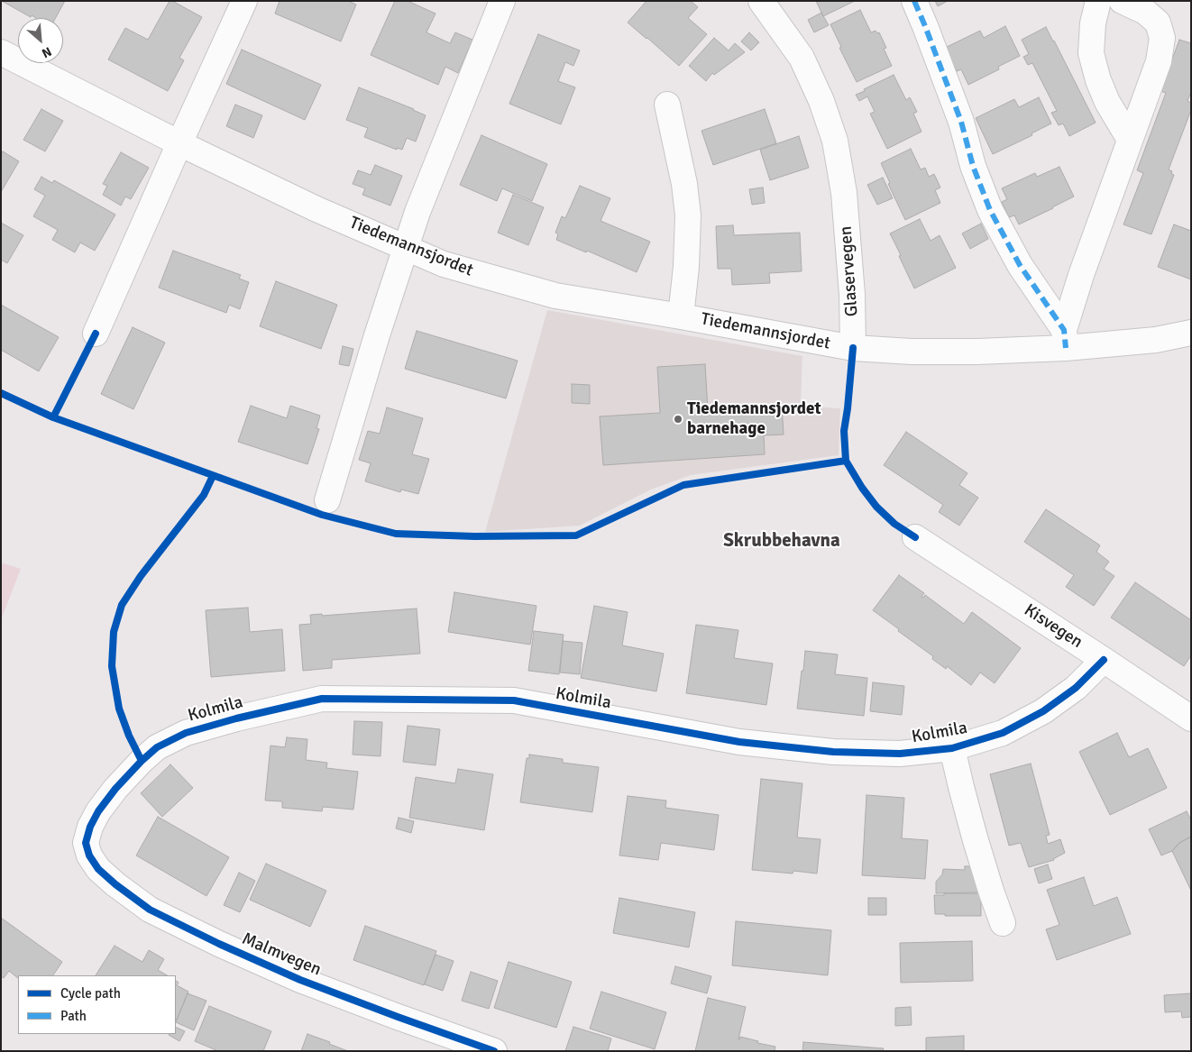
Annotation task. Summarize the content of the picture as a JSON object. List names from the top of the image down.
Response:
{
  "streets": {
    "street": [
      "Tiedemannsjordet",
      "Glaservegen",
      "Kisvegen",
      "Kolmila",
      "Malmvegen"
    ]
  },
  "crossings": [
    ["Tiedemannsjordet", "Glaservegen"],
    ["Kisvegen", "Kolmila"],
    ["Kolmila", "Malmvegen"]
  ],
  "districts": ["Skrubbehavna"],
  "places": ["Tiedemannsjordet barnehage"],
  "legend": ["Cycle path", "Path"],
  "north": "bottom right"
}
